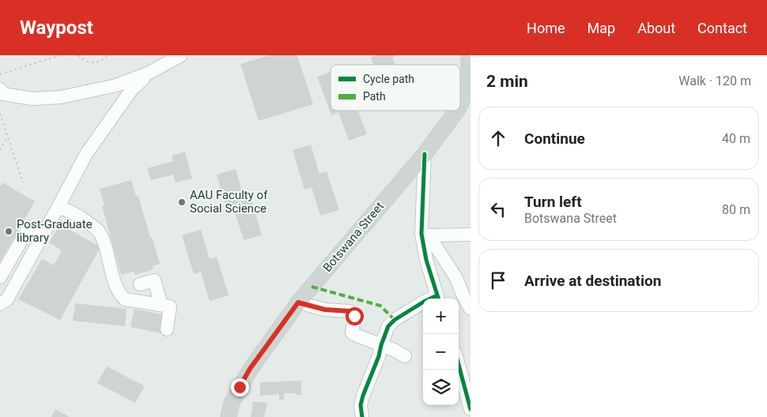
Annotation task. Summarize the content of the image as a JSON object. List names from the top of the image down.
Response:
{
  "streets": {
    "main road": ["Botswana Street"]
  },
  "places": ["AAU Faculty of Social Science", "Post-Graduate library"],
  "legend": ["Cycle path", "Path"],
  "page": {
    "header": "Waypost",
    "nav": [
      "Home",
      "Map",
      "About",
      "Contact"
    ],
    "heading": ["2 min", "Walk · 120 m"],
    "list": [
      ["Continue", "40 m"],
      ["Turn left", "Botswana Street", "80 m"],
      "Arrive at destination"
    ],
    "map_buttons": ["+", "−"]
  }
}
